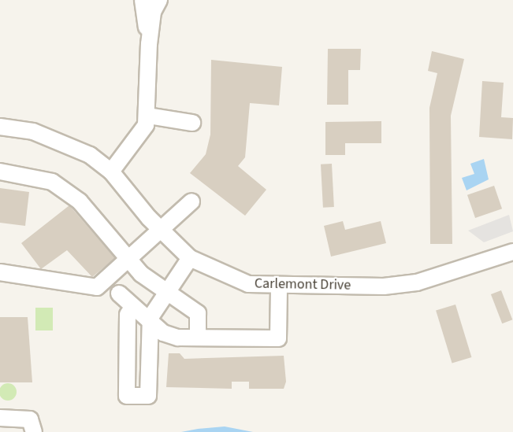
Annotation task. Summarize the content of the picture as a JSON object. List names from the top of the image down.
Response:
{
  "streets": {
    "street": ["Carlemont Drive"]
  }
}
